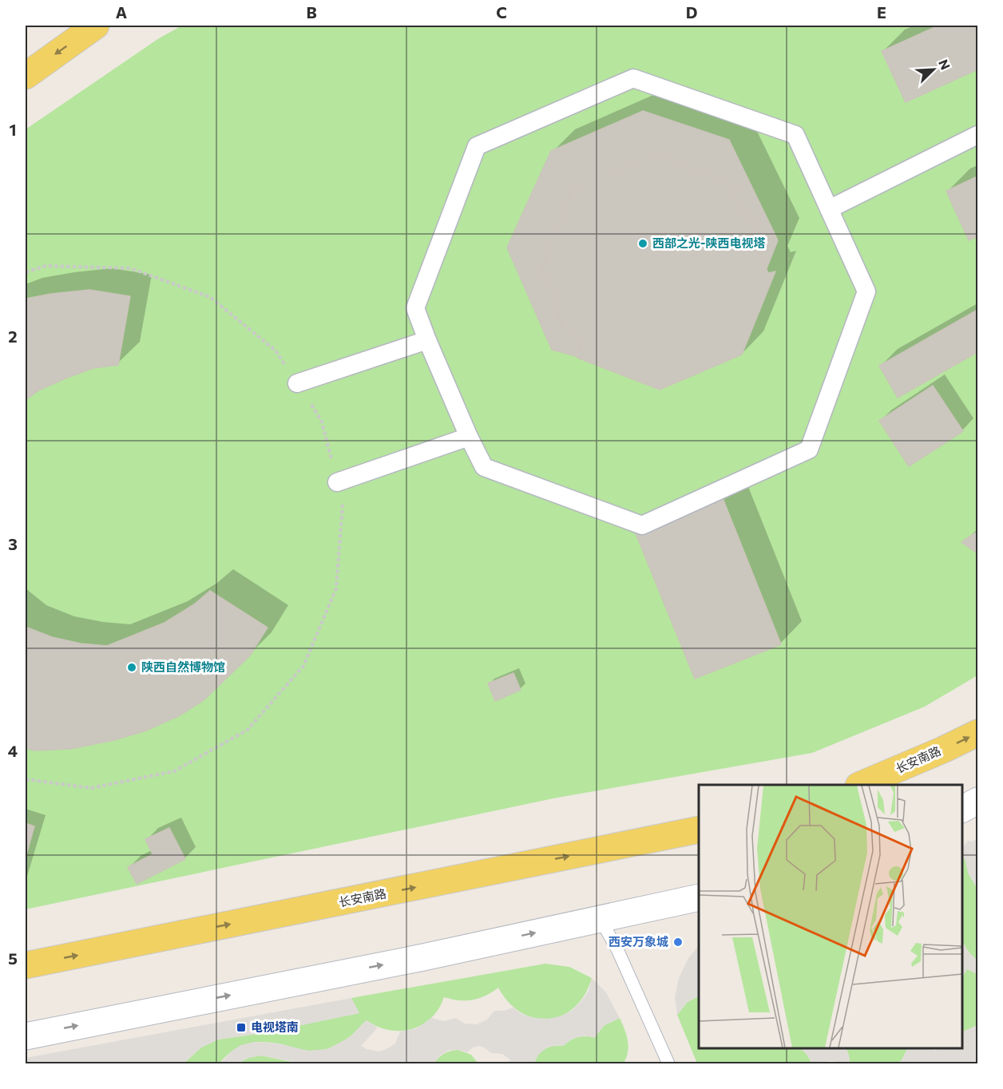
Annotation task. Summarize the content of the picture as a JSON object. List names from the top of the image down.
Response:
{
  "streets": {
    "main road": ["长安南路"]
  },
  "places": {
    "other": ["西部之光-陕西电视塔", "陕西自然博物馆", "西安万象城"],
    "transit": ["电视塔南"]
  },
  "north": "top right",
  "grid": {
    "columns": [
      "A",
      "B",
      "C",
      "D",
      "E"
    ],
    "rows": [
      "1",
      "2",
      "3",
      "4",
      "5"
    ]
  }
}
